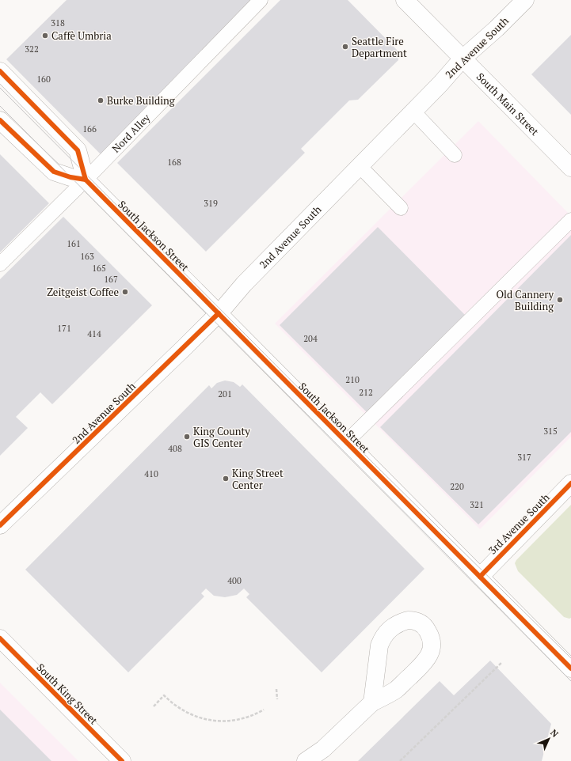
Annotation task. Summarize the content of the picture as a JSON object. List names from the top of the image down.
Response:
{
  "streets": {
    "street": [
      "2nd Avenue South",
      "South Main Street",
      "South Jackson Street",
      "3rd Avenue South",
      "South King Street"
    ],
    "lane": ["Nord Alley"]
  },
  "crossings": [
    ["2nd Avenue South", "South Main Street"],
    ["2nd Avenue South", "South Jackson Street"],
    ["Nord Alley", "South Jackson Street"],
    ["South Jackson Street", "3rd Avenue South"]
  ],
  "places": [
    "Caffè Umbria",
    "Seattle Fire Department",
    "Burke Building",
    "Zeitgeist Coffee",
    "Old Cannery Building",
    "King County GIS Center",
    "King Street Center"
  ],
  "house_numbers": [
    "318",
    "322",
    "160",
    "166",
    "168",
    "319",
    "161",
    "163",
    "165",
    "167",
    "171",
    "414",
    "204",
    "210",
    "212",
    "201",
    "315",
    "408",
    "317",
    "410",
    "220",
    "321",
    "400"
  ],
  "north": "top right"
}
